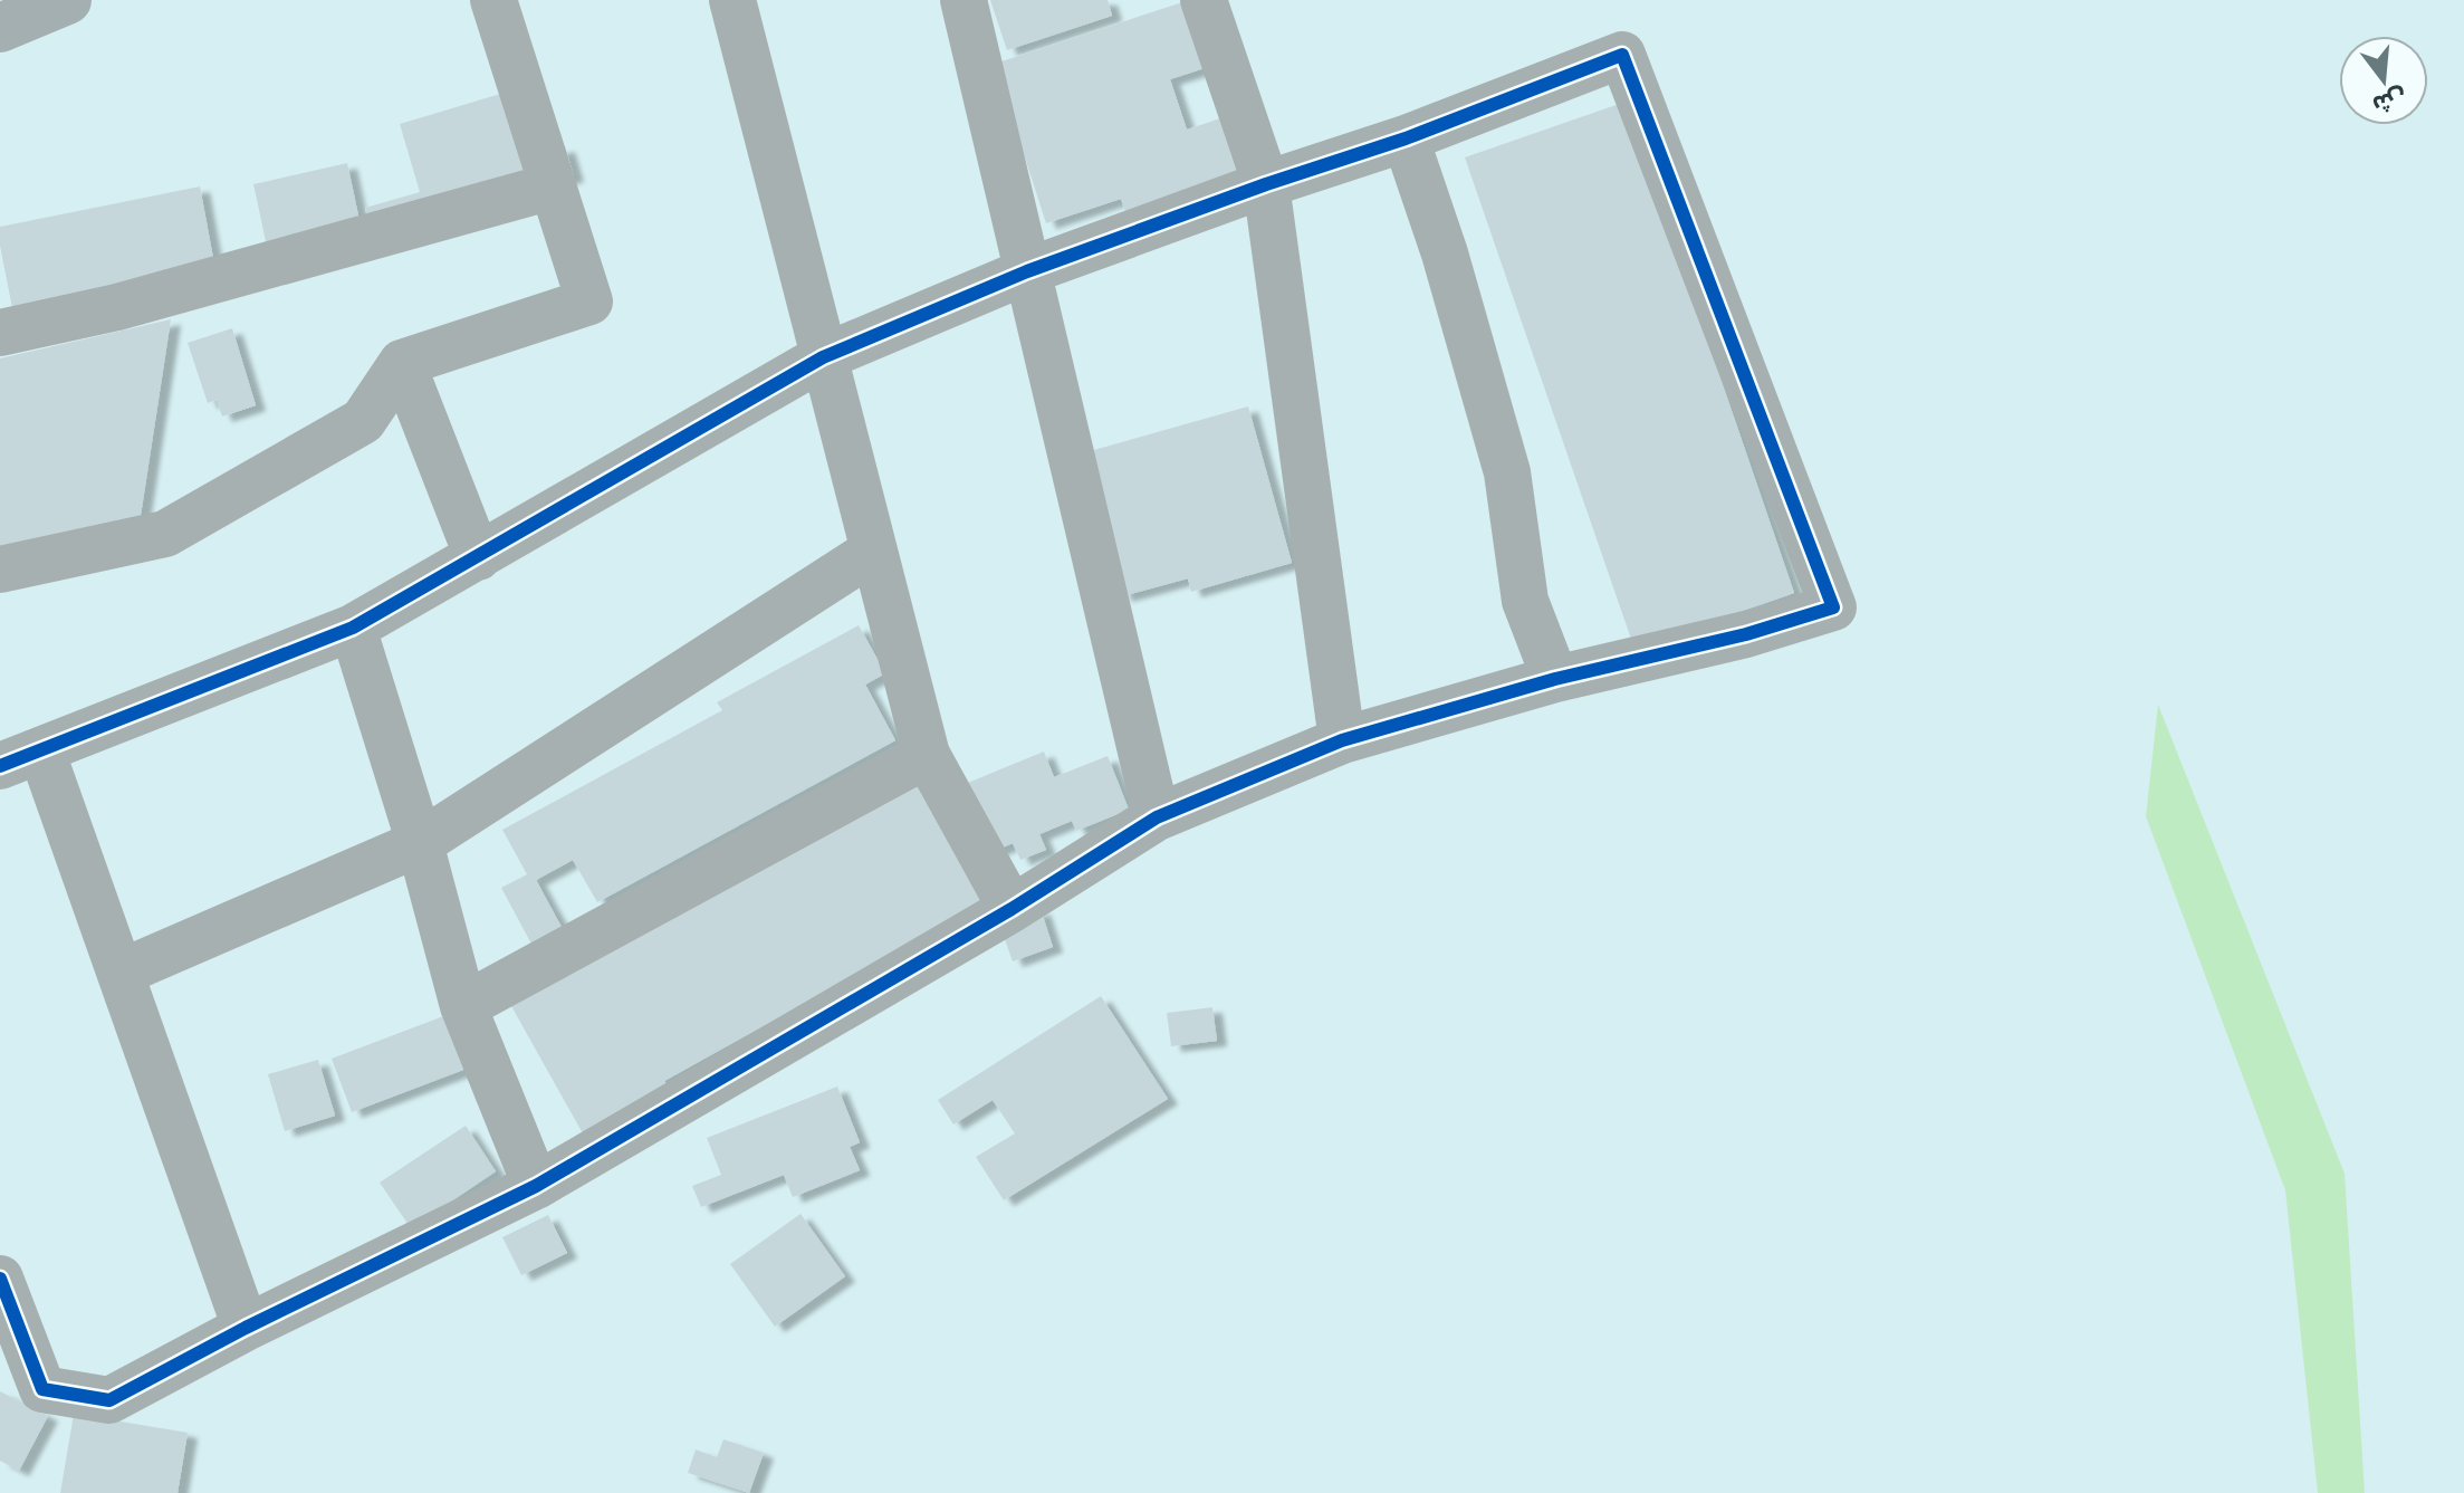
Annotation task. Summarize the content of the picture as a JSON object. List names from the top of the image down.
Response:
{
  "north": "bottom"
}
